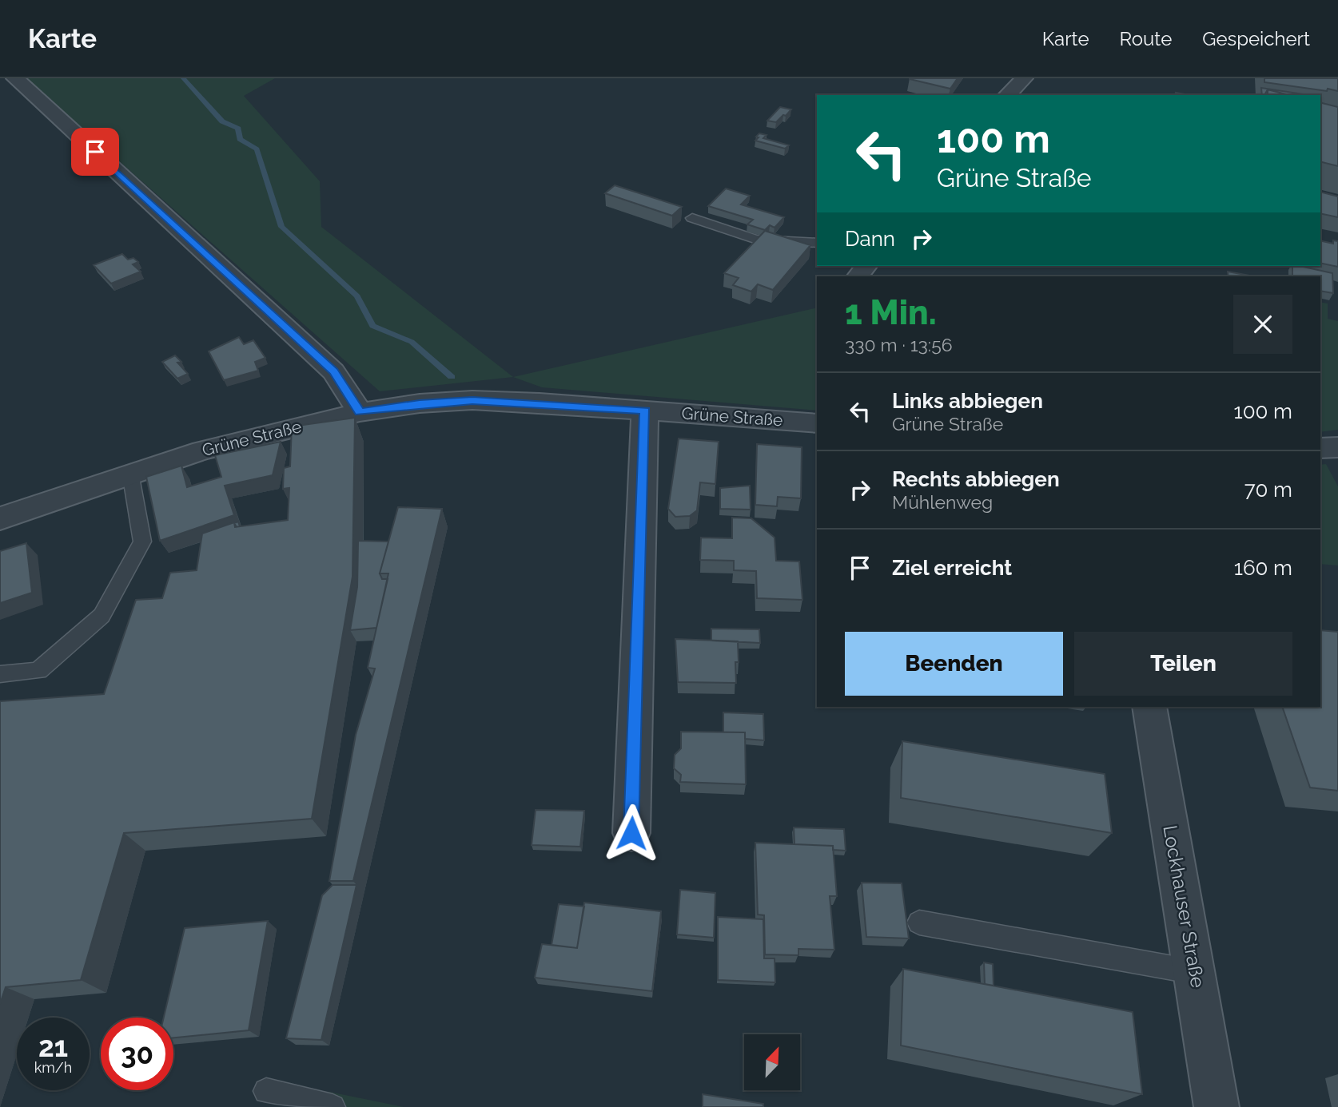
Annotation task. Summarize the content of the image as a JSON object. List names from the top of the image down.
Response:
{
  "streets": {
    "street": ["Grüne Straße", "Lockhauser Straße"]
  },
  "north": "top right",
  "page": {
    "header": "Karte",
    "nav": ["Karte", "Route", "Gespeichert"],
    "turn": ["100 m", "Grüne Straße"],
    "then": "Dann",
    "heading": ["1 Min.", "330 m · 13:56"],
    "list": [
      {
        "name": "Links abbiegen",
        "note": "Grüne Straße",
        "value": "100 m"
      },
      {
        "name": "Rechts abbiegen",
        "note": "Mühlenweg",
        "value": "70 m"
      },
      {
        "name": "Ziel erreicht",
        "value": "160 m"
      }
    ],
    "buttons": ["Beenden", "Teilen"],
    "speed": "21 km/h",
    "limit": "30"
  }
}
